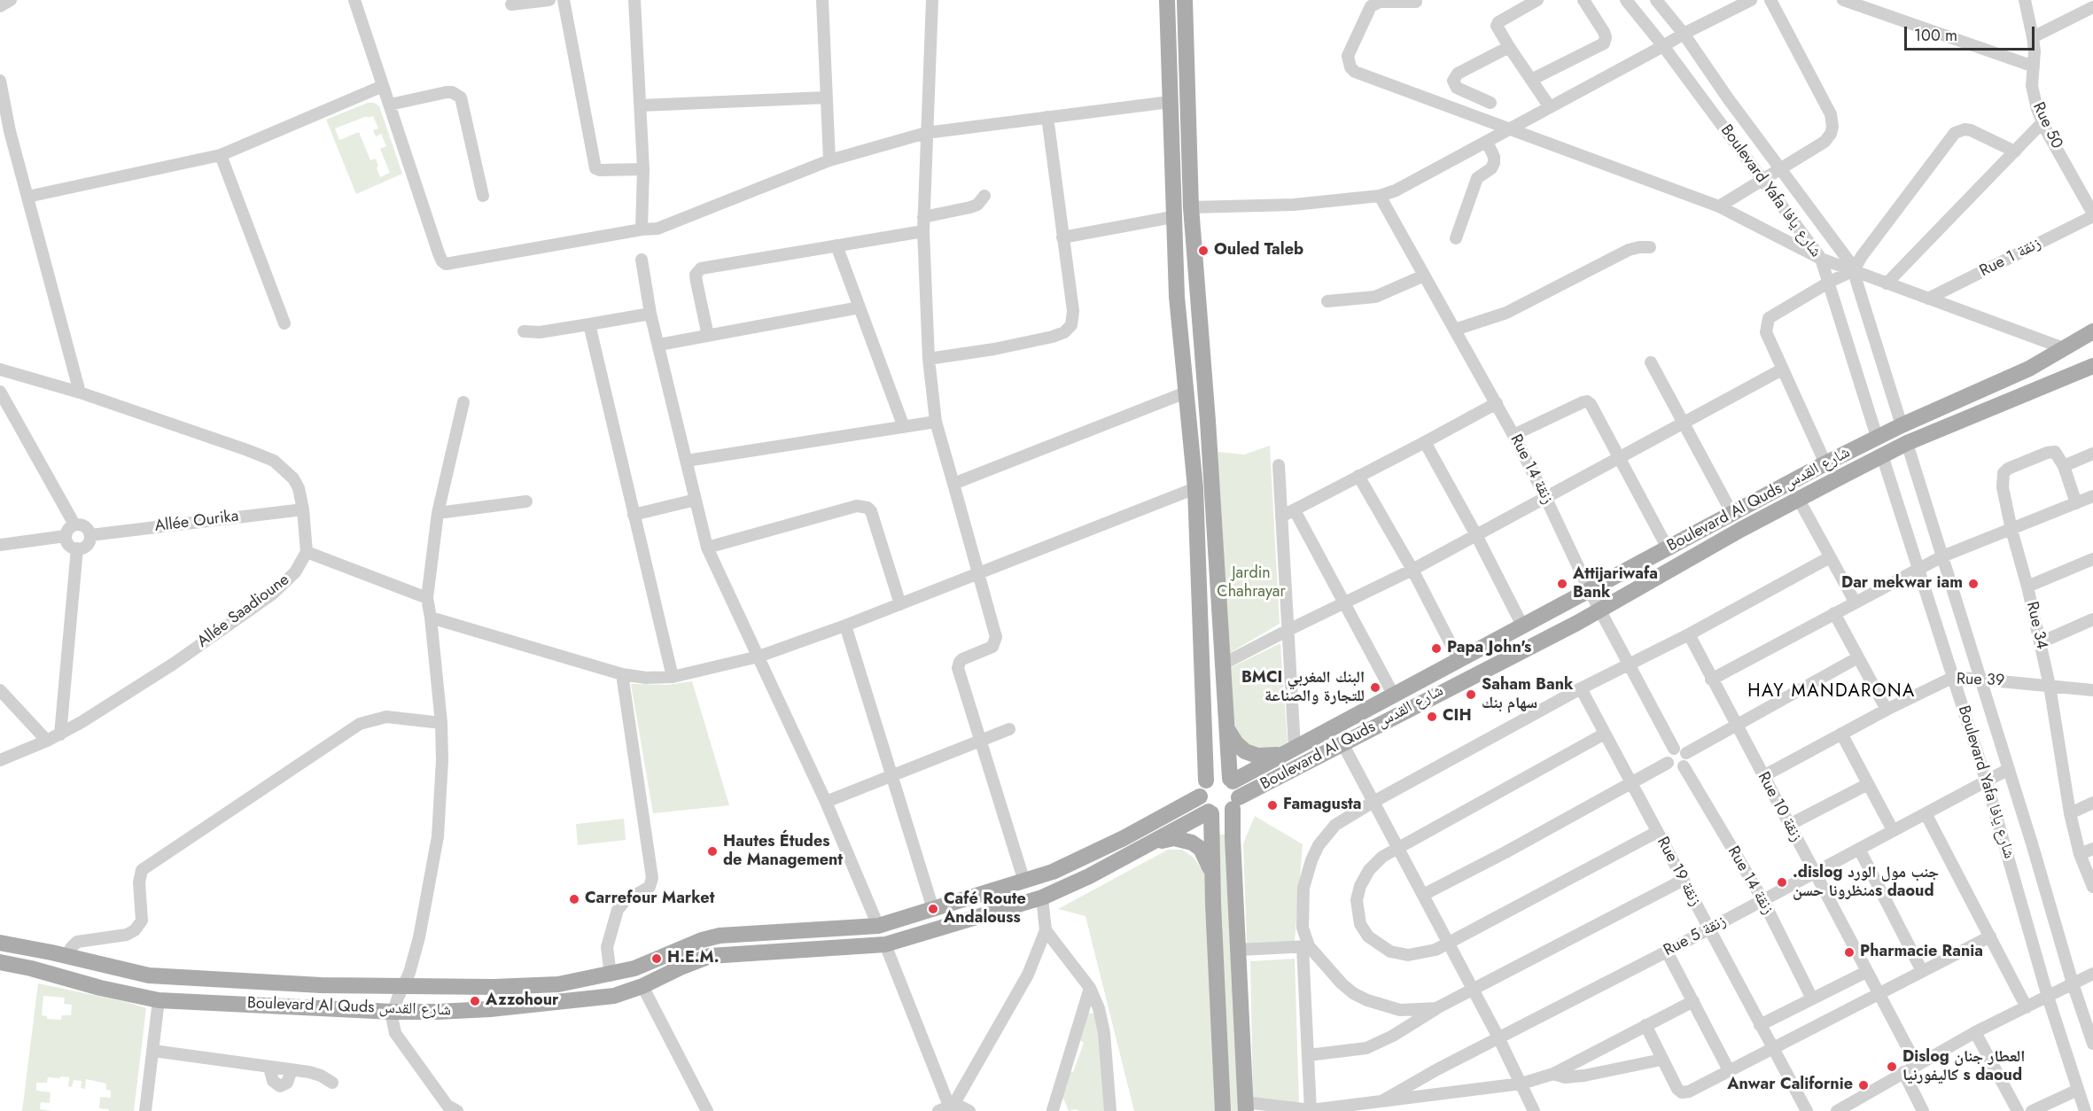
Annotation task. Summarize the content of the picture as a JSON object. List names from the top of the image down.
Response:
{
  "streets": {
    "main road": ["Boulevard Al Quds شارع القدس"],
    "street": [
      "Rue 50",
      "Boulevard Yafa شارع يافا",
      "Rue 1 زنقة",
      "Rue 14 زنقة",
      "Allée Ourika",
      "Allée Saadioune",
      "Rue 34",
      "Rue 39",
      "Rue 10 زنقة",
      "Rue 19 زنقة",
      "Rue 5 زنقة"
    ]
  },
  "crossings": [
    ["Rue 50", "Rue 1 زنقة"],
    ["Boulevard Yafa شارع يافا", "Boulevard Al Quds شارع القدس"],
    ["Boulevard Yafa شارع يافا", "Rue 39"],
    ["Boulevard Yafa شارع يافا", "Rue 5 زنقة"],
    ["Rue 14 زنقة", "Boulevard Al Quds شارع القدس"],
    ["Rue 14 زنقة", "Rue 5 زنقة"],
    ["Rue 34", "Rue 39"],
    ["Rue 39", "Rue 10 زنقة"],
    ["Rue 10 زنقة", "Rue 5 زنقة"],
    ["Rue 19 زنقة", "Rue 5 زنقة"]
  ],
  "districts": ["HAY MANDARONA"],
  "parks": ["Jardin Chahrayar"],
  "places": [
    "Ouled Taleb",
    "Attijariwafa Bank",
    "Dar mekwar iam",
    "Papa John's",
    "BMCI البنك المغربي للتجارة والصناعة",
    "Saham Bank سهام بنك",
    "CIH",
    "Famagusta",
    "Hautes Études de Management",
    ".dislog جنب مول الورد منظرونا حسنs daoud",
    "Carrefour Market",
    "Café Route Andalouss",
    "Pharmacie Rania",
    "H.E.M.",
    "Azzohour",
    "Dislog العطار جنان كاليفورنيا s daoud",
    "Anwar Californie"
  ],
  "scale_bar": "100 m"
}
